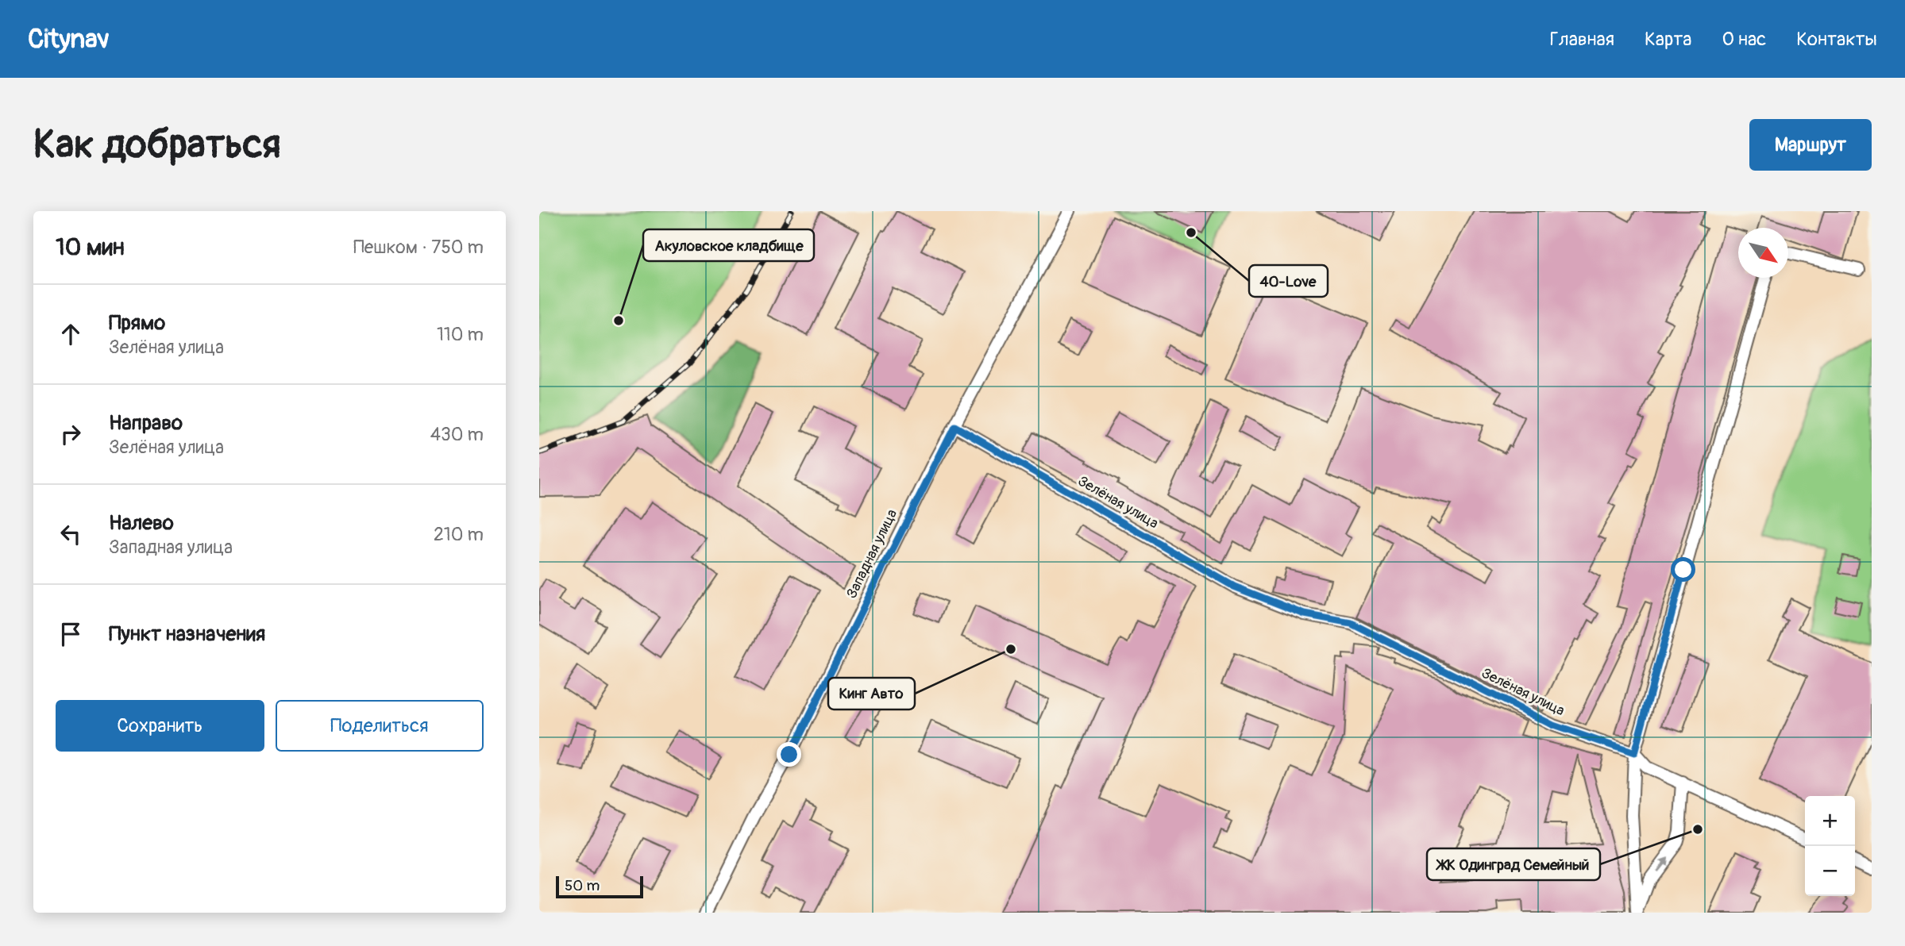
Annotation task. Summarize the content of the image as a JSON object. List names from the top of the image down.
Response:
{
  "streets": {
    "street": ["Зелёная улица", "Западная улица"]
  },
  "crossings": [
    ["Зелёная улица", "Западная улица"]
  ],
  "places": [
    "40-Love",
    "Акуловское кладбище",
    "Кинг Авто",
    "ЖК Одинград Семейный"
  ],
  "scale_bar": "50 m",
  "north": "bottom right",
  "page": {
    "header": "Citynav",
    "nav": [
      "Главная",
      "Карта",
      "О нас",
      "Контакты"
    ],
    "buttons": [
      "Маршрут",
      ["Сохранить", "Поделиться"]
    ],
    "title": "Как добраться",
    "heading": ["10 мин", "Пешком · 750 m"],
    "list": [
      ["Прямо", "Зелёная улица", "110 m"],
      ["Направо", "Зелёная улица", "430 m"],
      ["Налево", "Западная улица", "210 m"],
      "Пункт назначения"
    ],
    "map_buttons": ["+", "−"],
    "scale": "50 m"
  }
}
